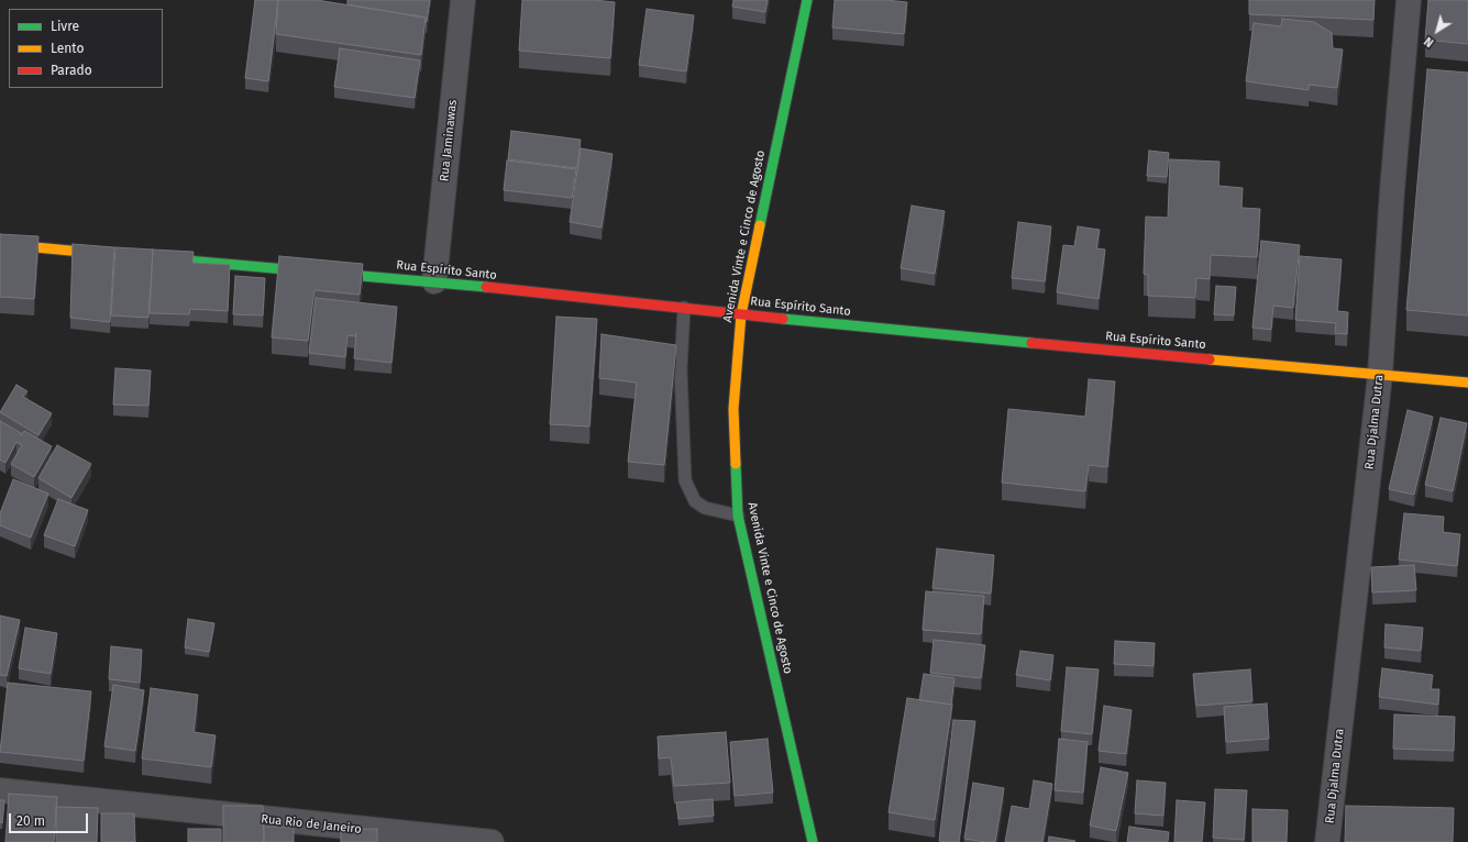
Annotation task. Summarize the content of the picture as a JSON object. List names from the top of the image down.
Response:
{
  "streets": {
    "street": [
      "Rua Jaminawas",
      "Avenida Vinte e Cinco de Agosto",
      "Rua Espírito Santo",
      "Rua Djalma Dutra",
      "Rua Rio de Janeiro"
    ]
  },
  "crossings": [
    ["Rua Jaminawas", "Rua Espírito Santo"],
    ["Avenida Vinte e Cinco de Agosto", "Rua Espírito Santo"],
    ["Rua Espírito Santo", "Rua Djalma Dutra"]
  ],
  "legend": ["Livre", "Lento", "Parado"],
  "scale_bar": "20 m",
  "north": "bottom left"
}
